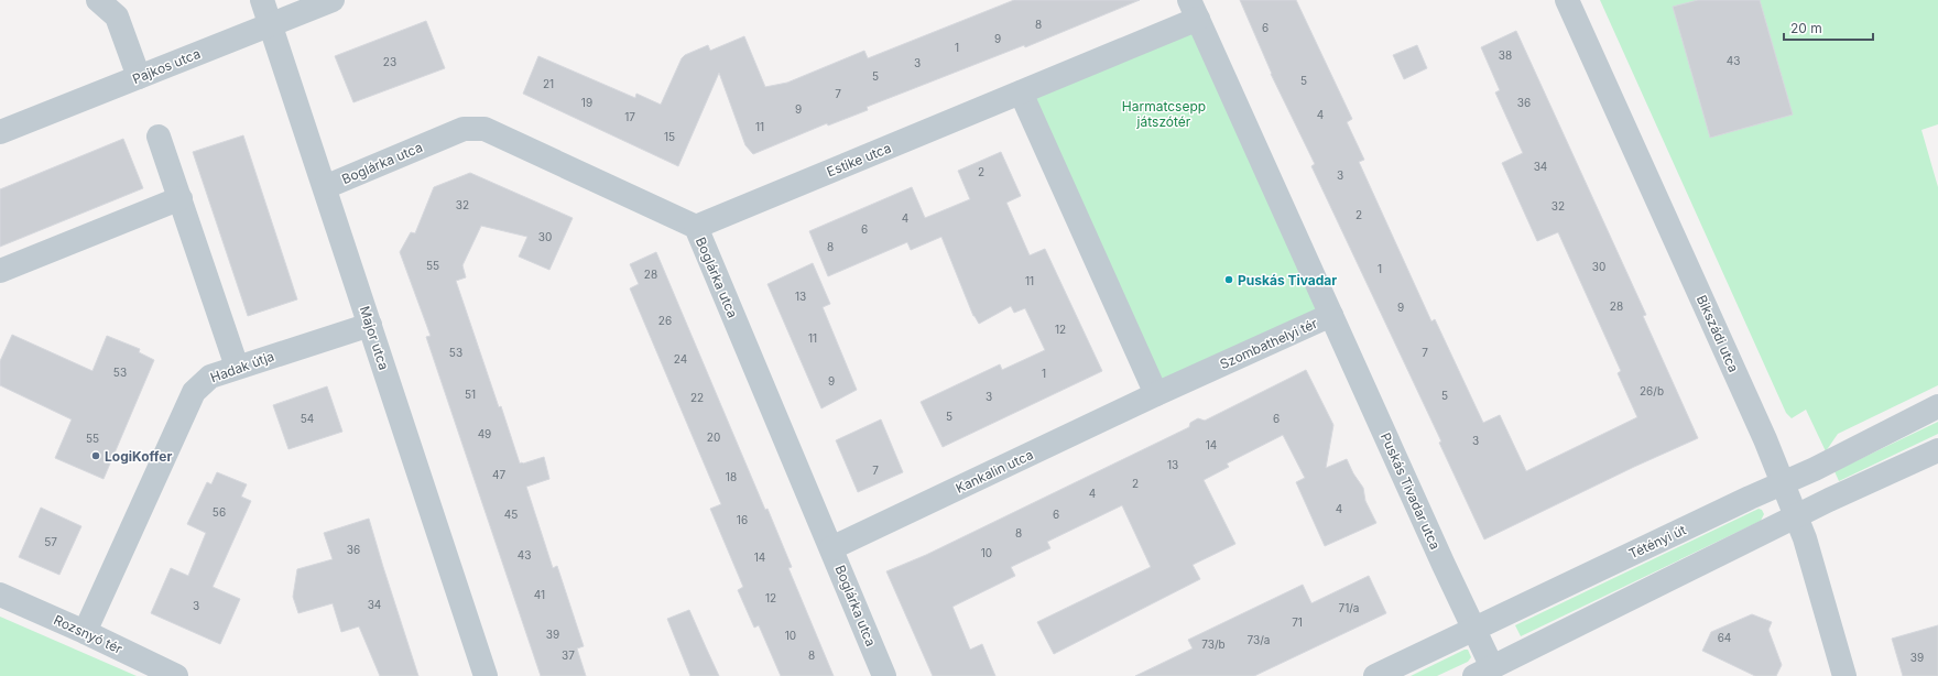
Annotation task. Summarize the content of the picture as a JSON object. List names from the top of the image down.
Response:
{
  "streets": {
    "street": [
      "Pajkos utca",
      "Estike utca",
      "Boglárka utca",
      "Bikszádi utca",
      "Major utca",
      "Szombathelyi tér",
      "Hadak útja",
      "Kankalin utca",
      "Puskás Tivadar utca",
      "Tétényi út",
      "Rozsnyó tér"
    ]
  },
  "crossings": [
    ["Pajkos utca", "Major utca"],
    ["Estike utca", "Boglárka utca"],
    ["Estike utca", "Szombathelyi tér"],
    ["Boglárka utca", "Major utca"],
    ["Boglárka utca", "Kankalin utca"],
    ["Bikszádi utca", "Tétényi út"],
    ["Major utca", "Hadak útja"],
    ["Szombathelyi tér", "Kankalin utca"],
    ["Szombathelyi tér", "Puskás Tivadar utca"],
    ["Hadak útja", "Rozsnyó tér"],
    ["Puskás Tivadar utca", "Tétényi út"]
  ],
  "parks": ["Harmatcsepp játszótér"],
  "places": ["Puskás Tivadar", "LogiKoffer"],
  "house_numbers": [
    "8",
    "6",
    "9",
    "1",
    "38",
    "43",
    "23",
    "3",
    "5",
    "5",
    "21",
    "7",
    "19",
    "36",
    "9",
    "4",
    "17",
    "11",
    "15",
    "34",
    "2",
    "3",
    "32",
    "32",
    "2",
    "4",
    "6",
    "30",
    "8",
    "55",
    "30",
    "1",
    "28",
    "11",
    "13",
    "28",
    "9",
    "26",
    "12",
    "11",
    "53",
    "7",
    "24",
    "53",
    "1",
    "9",
    "26/b",
    "51",
    "5",
    "3",
    "22",
    "5",
    "54",
    "6",
    "49",
    "20",
    "55",
    "3",
    "14",
    "13",
    "7",
    "47",
    "18",
    "2",
    "4",
    "4",
    "56",
    "45",
    "6",
    "16",
    "8",
    "57",
    "36",
    "10",
    "43",
    "14",
    "41",
    "12",
    "34",
    "3",
    "71/a",
    "71",
    "39",
    "10",
    "64",
    "73/a",
    "73/b",
    "37",
    "8",
    "39"
  ],
  "scale_bar": "20 m"
}
